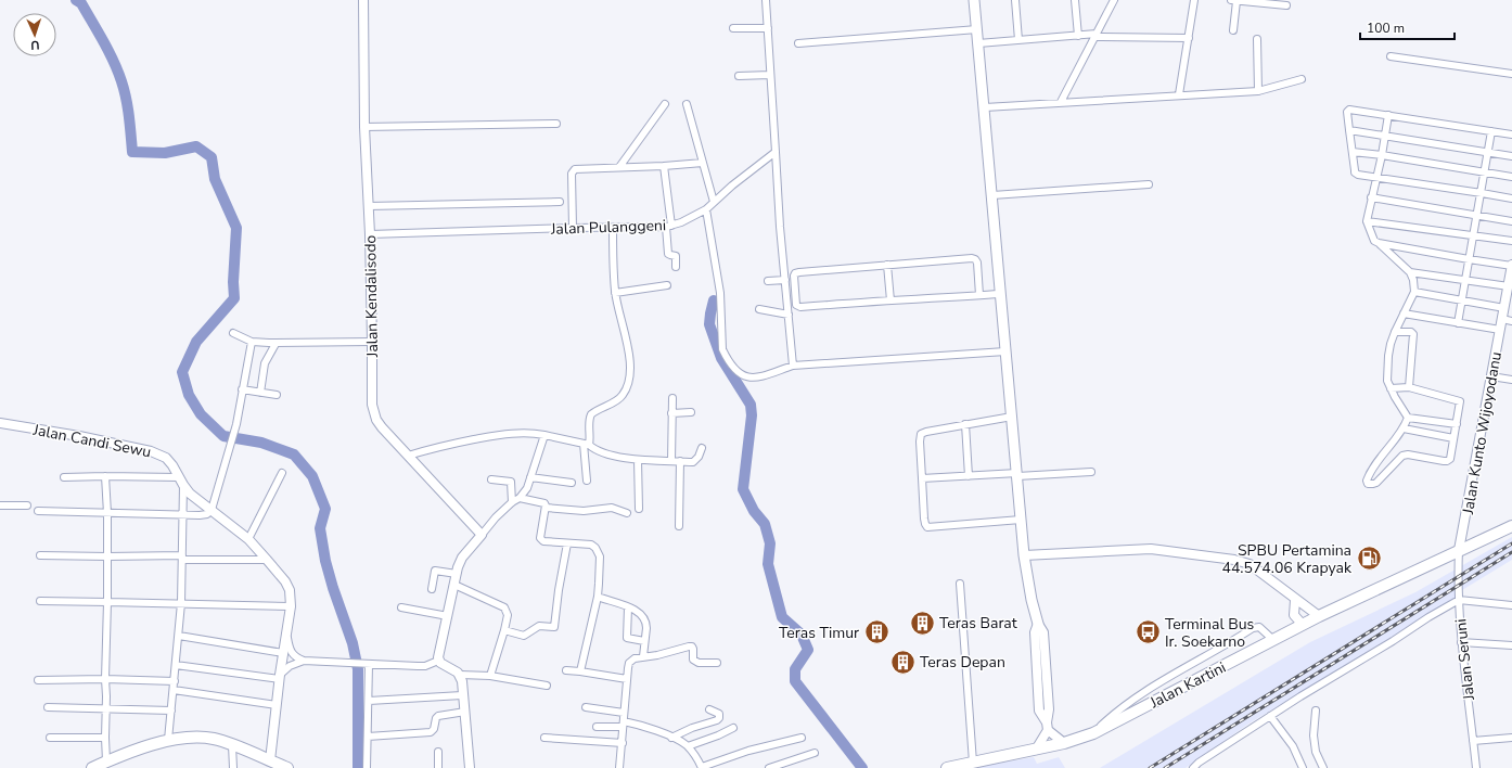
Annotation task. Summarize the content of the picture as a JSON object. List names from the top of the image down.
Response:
{
  "streets": {
    "highway": ["Jalan Kartini"],
    "street": [
      "Jalan Pulanggeni",
      "Jalan Kendalisodo",
      "Jalan Kunto Wijoyodanu",
      "Jalan Candi Sewu",
      "Jalan Seruni"
    ]
  },
  "crossings": [
    ["Jalan Pulanggeni", "Jalan Kendalisodo"],
    ["Jalan Kunto Wijoyodanu", "Jalan Seruni"],
    ["Jalan Kunto Wijoyodanu", "Jalan Kartini"],
    ["Jalan Seruni", "Jalan Kartini"]
  ],
  "places": {
    "fuel station": ["SPBU Pertamina 44.574.06 Krapyak"],
    "building": ["Teras Barat", "Teras Timur", "Teras Depan"],
    "bus stop": ["Terminal Bus Ir. Soekarno"]
  },
  "scale_bar": "100 m",
  "north": "bottom"
}
